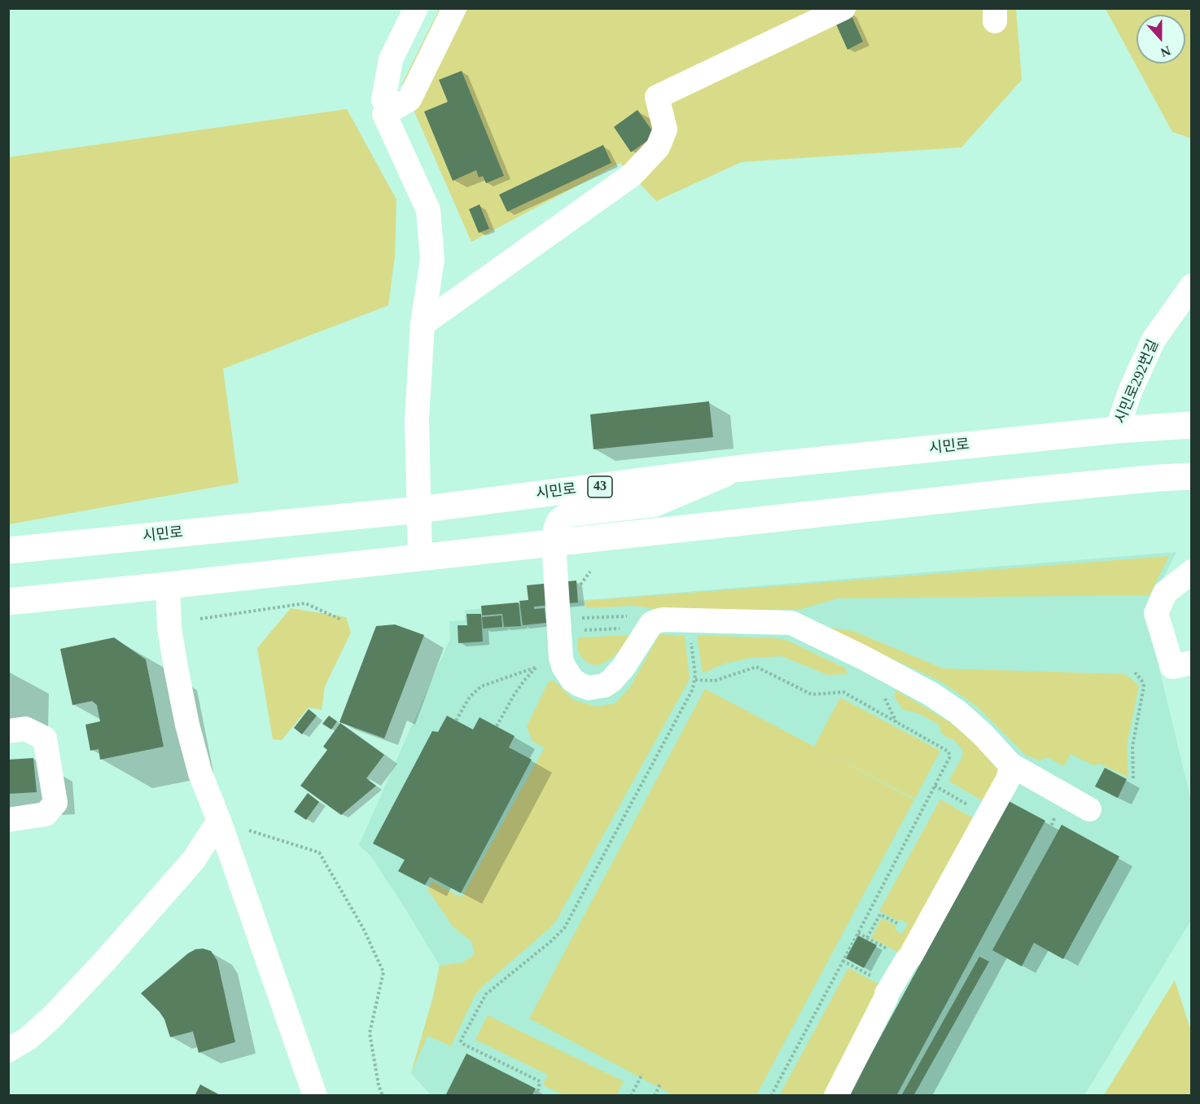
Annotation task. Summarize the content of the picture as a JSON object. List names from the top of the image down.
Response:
{
  "streets": {
    "main road": ["시민로", "43"],
    "street": ["시민로292번길"]
  },
  "crossings": [
    ["시민로292번길", "시민로"]
  ],
  "north": "bottom"
}
